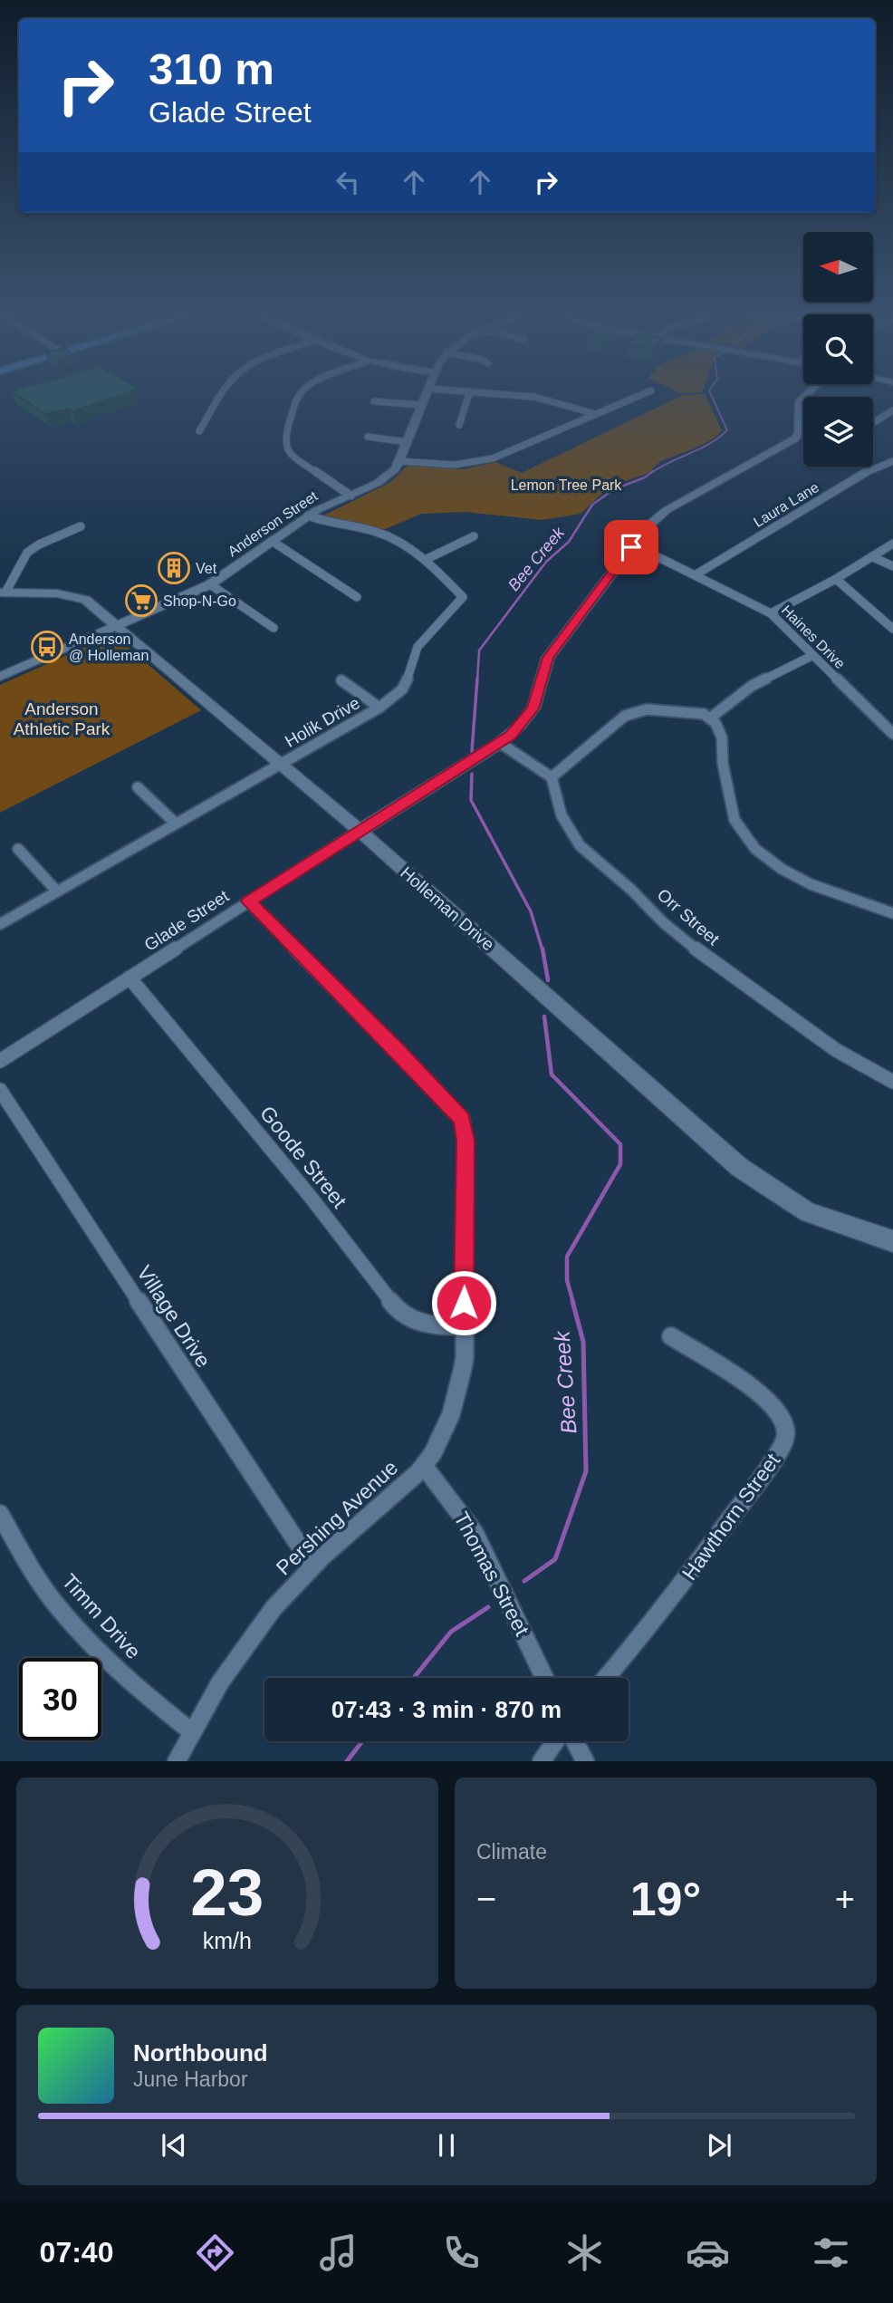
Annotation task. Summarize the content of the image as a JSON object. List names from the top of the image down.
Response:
{
  "streets": {
    "street": [
      "Laura Lane",
      "Anderson Street",
      "Haines Drive",
      "Holik Drive",
      "Holleman Drive",
      "Orr Street",
      "Glade Street",
      "Goode Street",
      "Village Drive",
      "Hawthorn Street",
      "Pershing Avenue",
      "Thomas Street",
      "Timm Drive"
    ]
  },
  "crossings": [
    ["Laura Lane", "Haines Drive"],
    ["Anderson Street", "Holik Drive"],
    ["Anderson Street", "Holleman Drive"],
    ["Haines Drive", "Glade Street"],
    ["Holik Drive", "Holleman Drive"],
    ["Holleman Drive", "Glade Street"],
    ["Glade Street", "Goode Street"],
    ["Village Drive", "Pershing Avenue"],
    ["Pershing Avenue", "Thomas Street"],
    ["Pershing Avenue", "Timm Drive"]
  ],
  "water": ["Bee Creek"],
  "parks": ["Lemon Tree Park", "Anderson Athletic Park"],
  "places": {
    "building": ["Vet"],
    "supermarket": ["Shop-N-Go"],
    "bus stop": ["Anderson @ Holleman"]
  },
  "north": "left",
  "page": {
    "turn": ["310 m", "Glade Street"],
    "limit": "30",
    "trip": "07:43 · 3 min · 870 m",
    "tile": "Climate",
    "heat": ["−", "19°", "+"],
    "song": ["Northbound", "June Harbor"],
    "tabs": "07:40",
    "gauge": ["23", "km/h"]
  }
}
